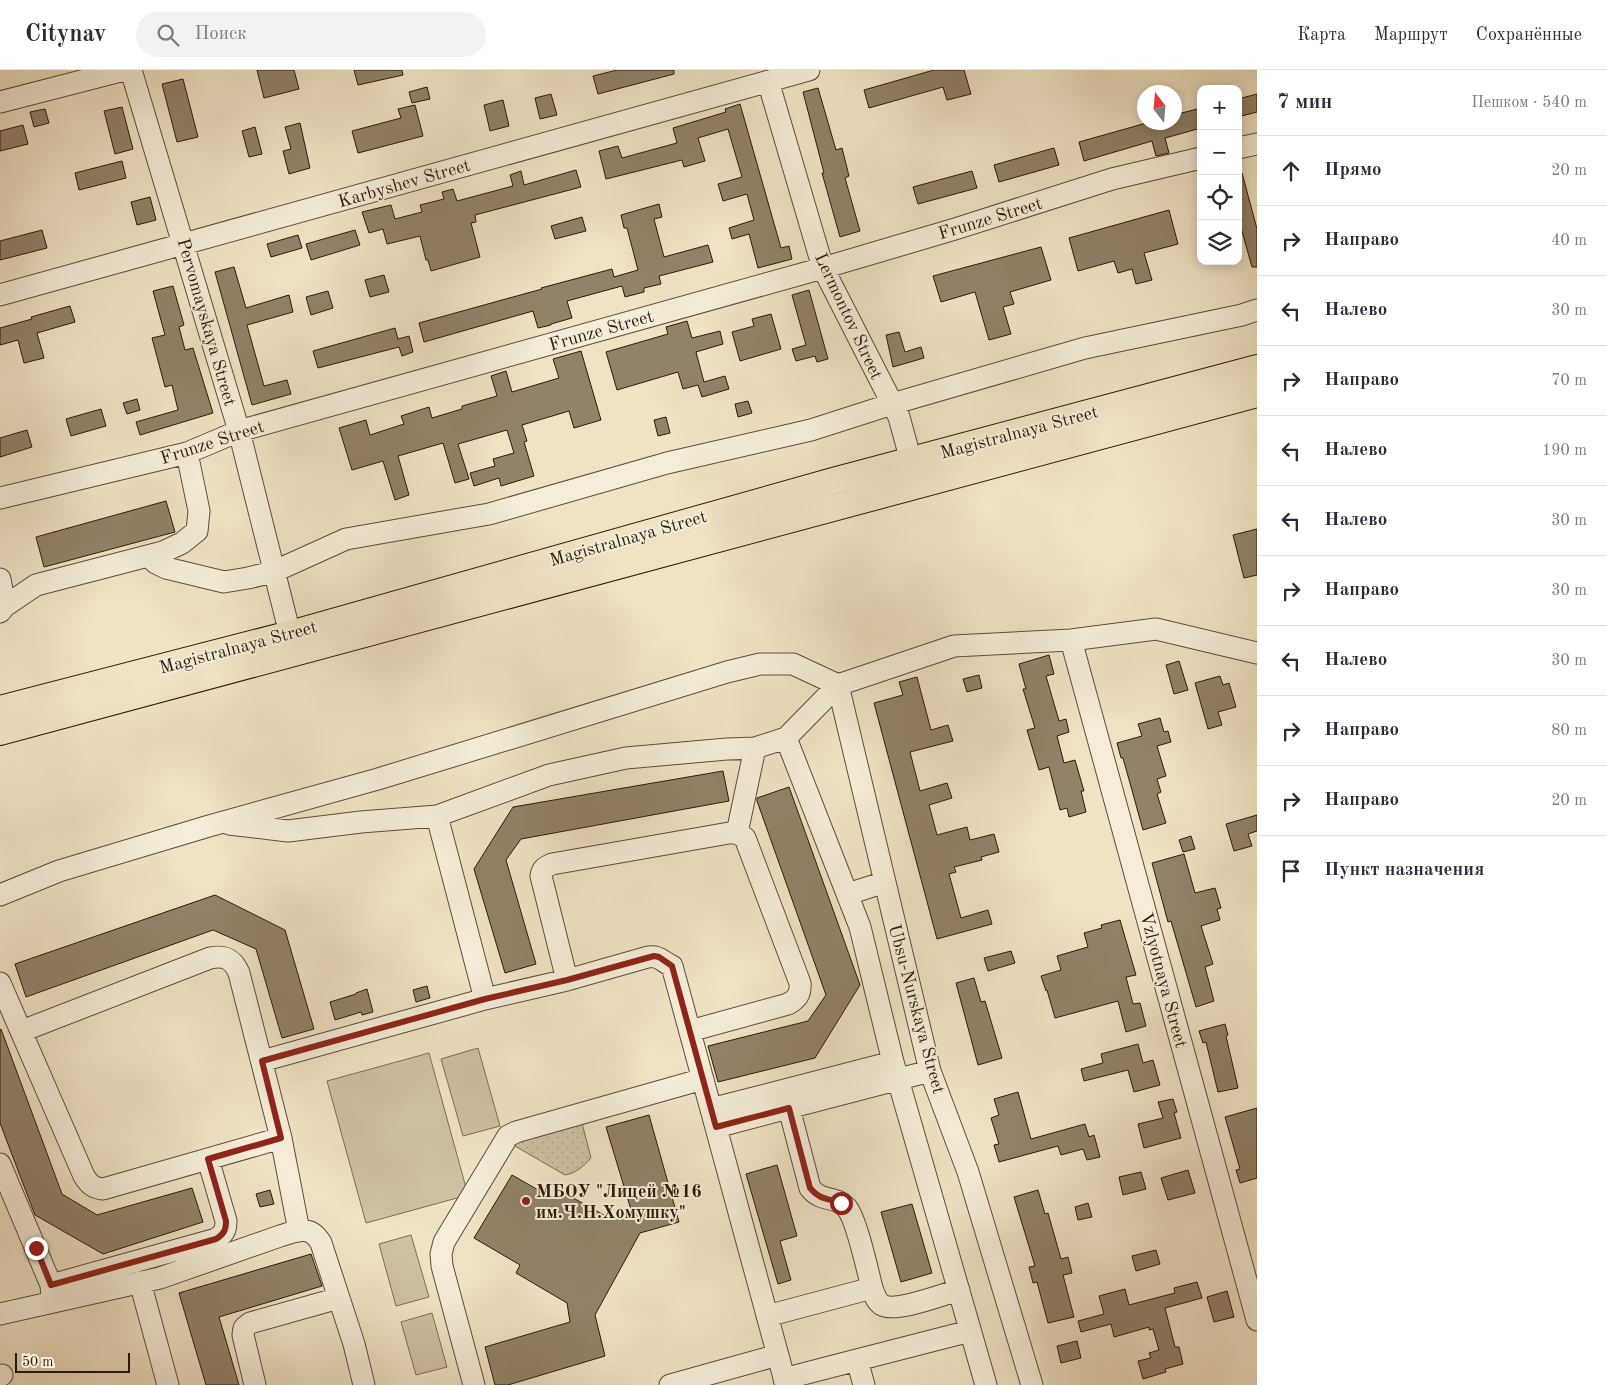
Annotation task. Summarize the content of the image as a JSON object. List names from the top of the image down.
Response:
{
  "streets": {
    "main road": ["Magistralnaya Street"],
    "street": [
      "Karbyshev Street",
      "Frunze Street",
      "Lermontov Street",
      "Pervomayskaya Street",
      "Vzlyotnaya Street",
      "Ubsu-Nurskaya Street"
    ]
  },
  "crossings": [
    ["Karbyshev Street", "Lermontov Street"],
    ["Karbyshev Street", "Pervomayskaya Street"],
    ["Frunze Street", "Lermontov Street"],
    ["Frunze Street", "Pervomayskaya Street"],
    ["Lermontov Street", "Magistralnaya Street"],
    ["Pervomayskaya Street", "Magistralnaya Street"]
  ],
  "places": ["МБОУ \"Лицей №16 им.Ч.Н.Хомушку\""],
  "scale_bar": "50 m",
  "north": "top",
  "page": {
    "header": "Citynav",
    "search": "Поиск",
    "nav": ["Карта", "Маршрут", "Сохранённые"],
    "heading": ["7 мин", "Пешком · 540 m"],
    "map_buttons": ["+", "−"],
    "list": [
      ["Прямо", "20 m"],
      ["Направо", "40 m"],
      ["Налево", "30 m"],
      ["Направо", "70 m"],
      ["Налево", "190 m"],
      ["Налево", "30 m"],
      ["Направо", "30 m"],
      ["Налево", "30 m"],
      ["Направо", "80 m"],
      ["Направо", "20 m"],
      "Пункт назначения"
    ],
    "scale": "50 m"
  }
}
